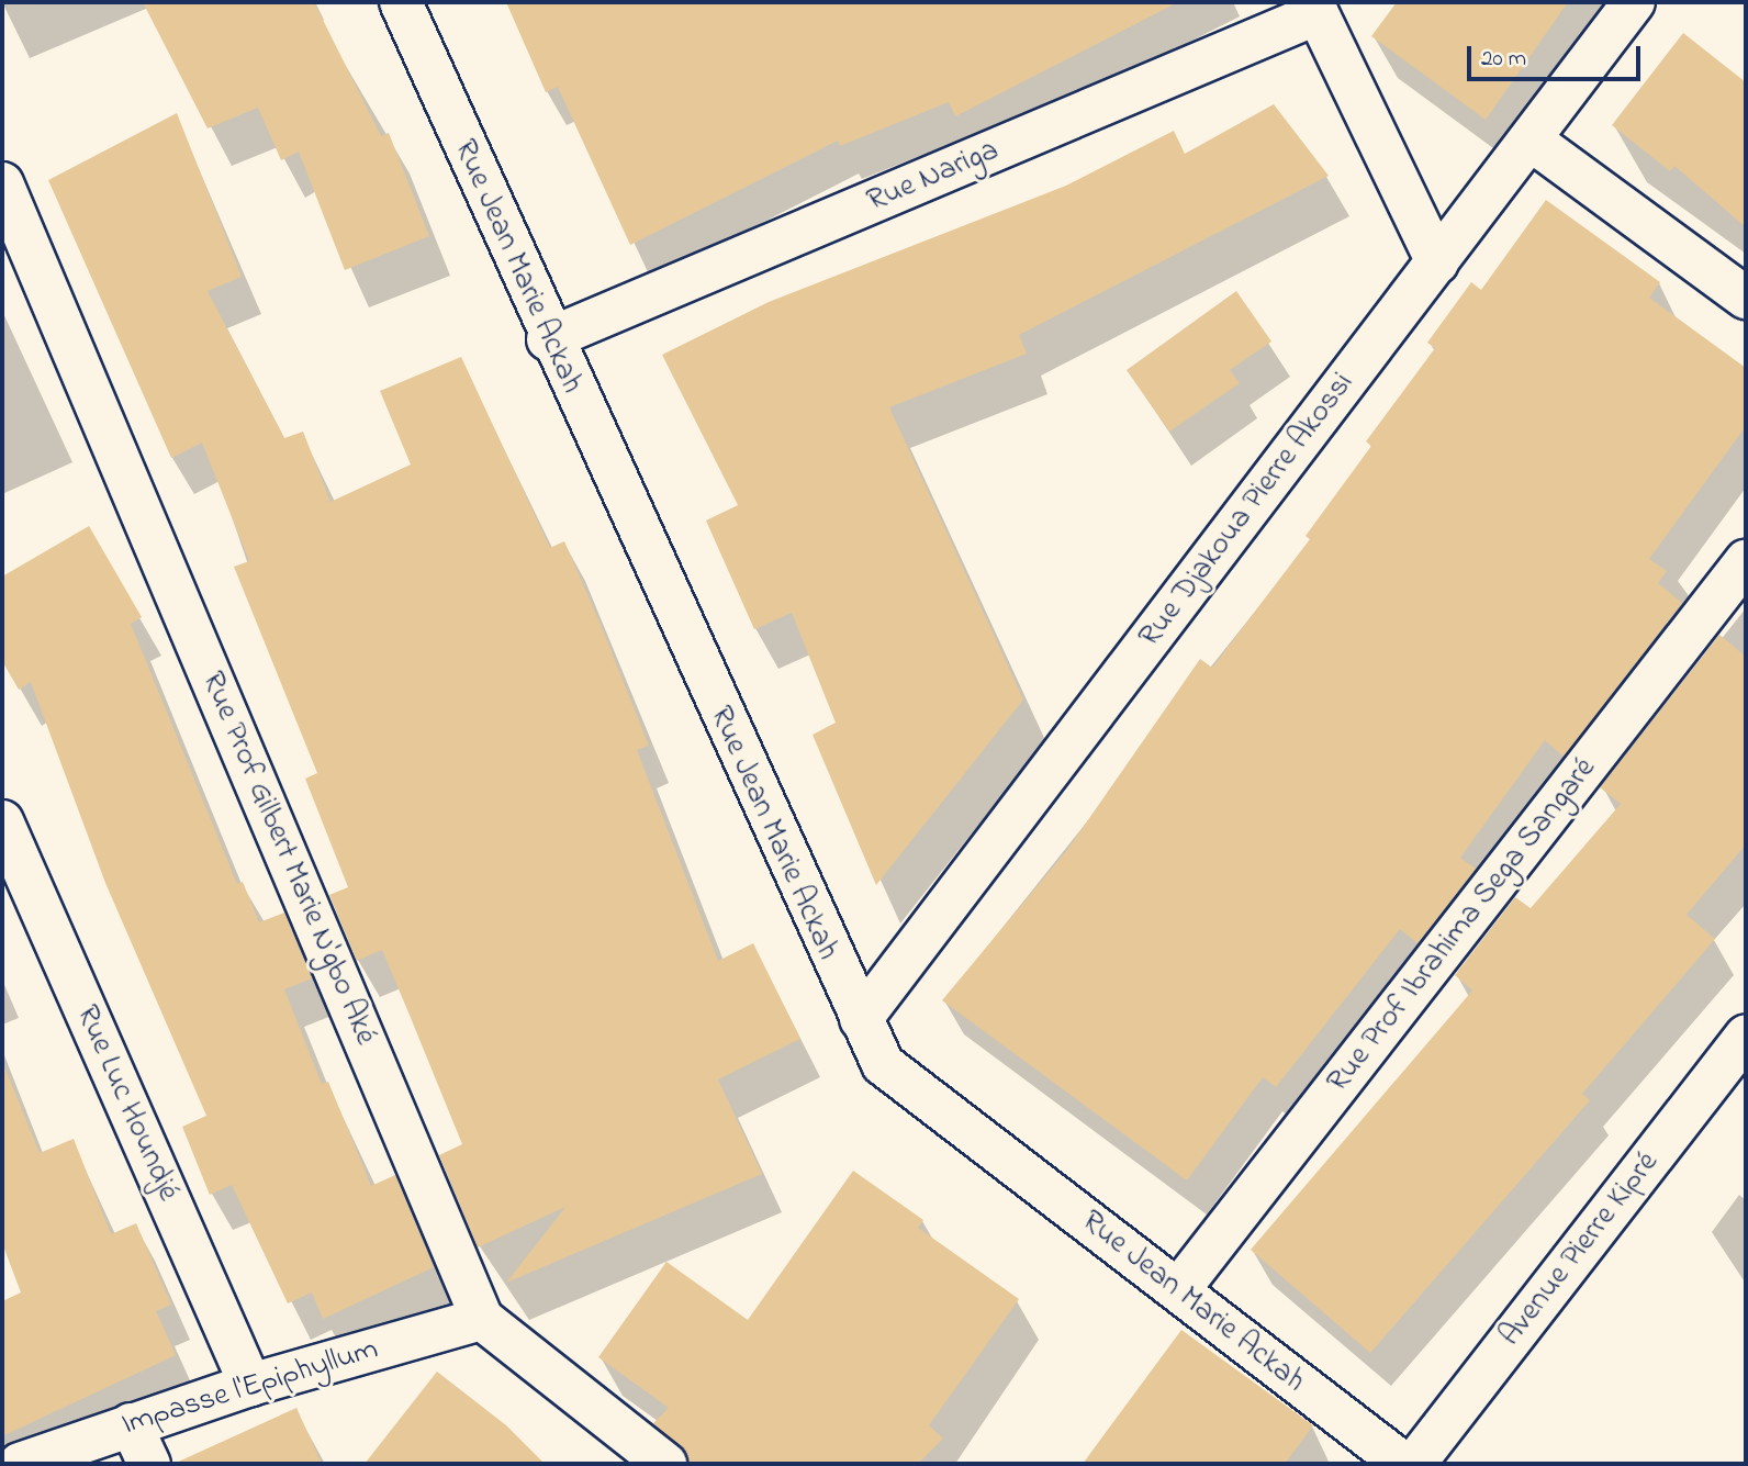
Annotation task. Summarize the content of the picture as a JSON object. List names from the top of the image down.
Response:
{
  "streets": {
    "street": [
      "Rue Nariga",
      "Rue Jean Marie Ackah",
      "Rue Djakoua Pierre Akossi",
      "Rue Prof Gilbert Marie N'gbo Aké",
      "Rue Prof Ibrahima Sega Sangaré",
      "Rue Luc Houndjé",
      "Avenue Pierre Kipré",
      "Impasse l'Epiphyllum"
    ]
  },
  "crossings": [
    ["Rue Nariga", "Rue Jean Marie Ackah"],
    ["Rue Jean Marie Ackah", "Rue Djakoua Pierre Akossi"],
    ["Rue Jean Marie Ackah", "Rue Prof Ibrahima Sega Sangaré"],
    ["Rue Prof Gilbert Marie N'gbo Aké", "Impasse l'Epiphyllum"],
    ["Rue Luc Houndjé", "Impasse l'Epiphyllum"]
  ],
  "scale_bar": "20 m"
}
